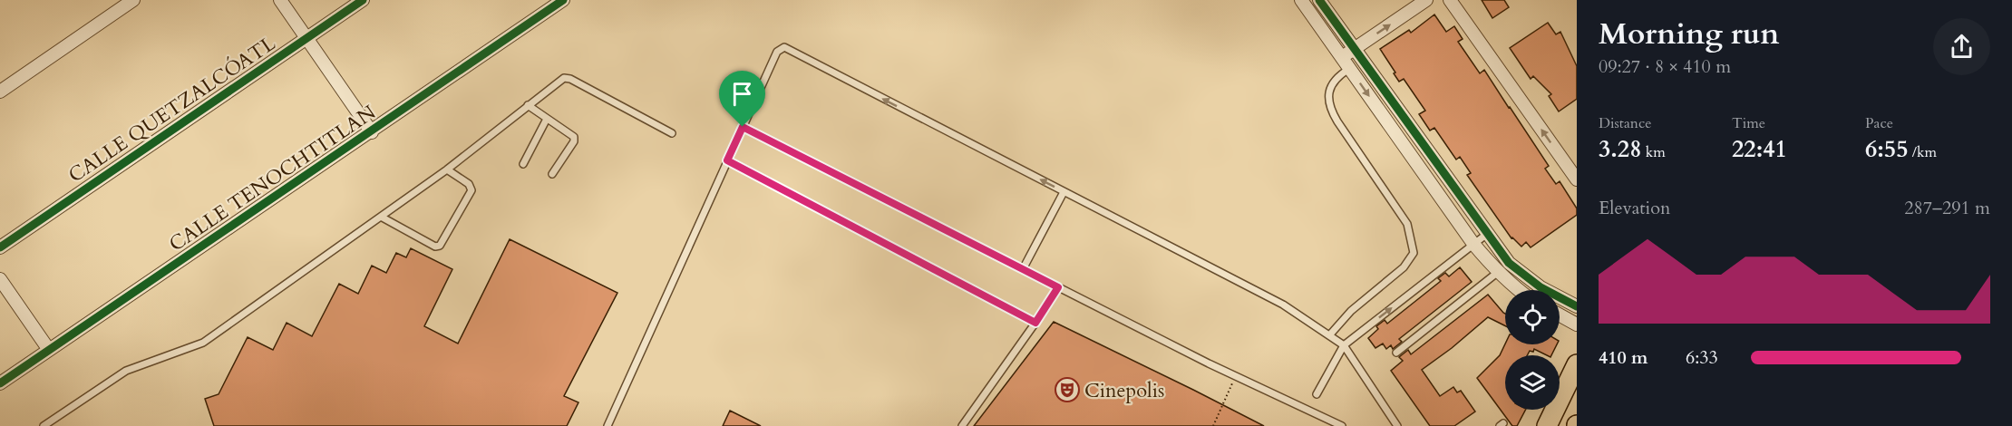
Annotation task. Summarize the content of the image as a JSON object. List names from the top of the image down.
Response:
{
  "streets": {
    "street": ["CALLE QUETZALCÓATL", "CALLE TENOCHTITLAN"]
  },
  "places": {
    "theatre": ["Cinepolis"]
  },
  "page": {
    "heading": ["Morning run", "09:27 · 8 × 410 m"],
    "stats": [
      ["Distance", "3.28 km"],
      ["Time", "22:41"],
      ["Pace", "6:55 /km"]
    ],
    "chart": ["Elevation", "287–291 m"],
    "list": [
      {
        "name": "410 m",
        "note": "6:33"
      }
    ]
  }
}
